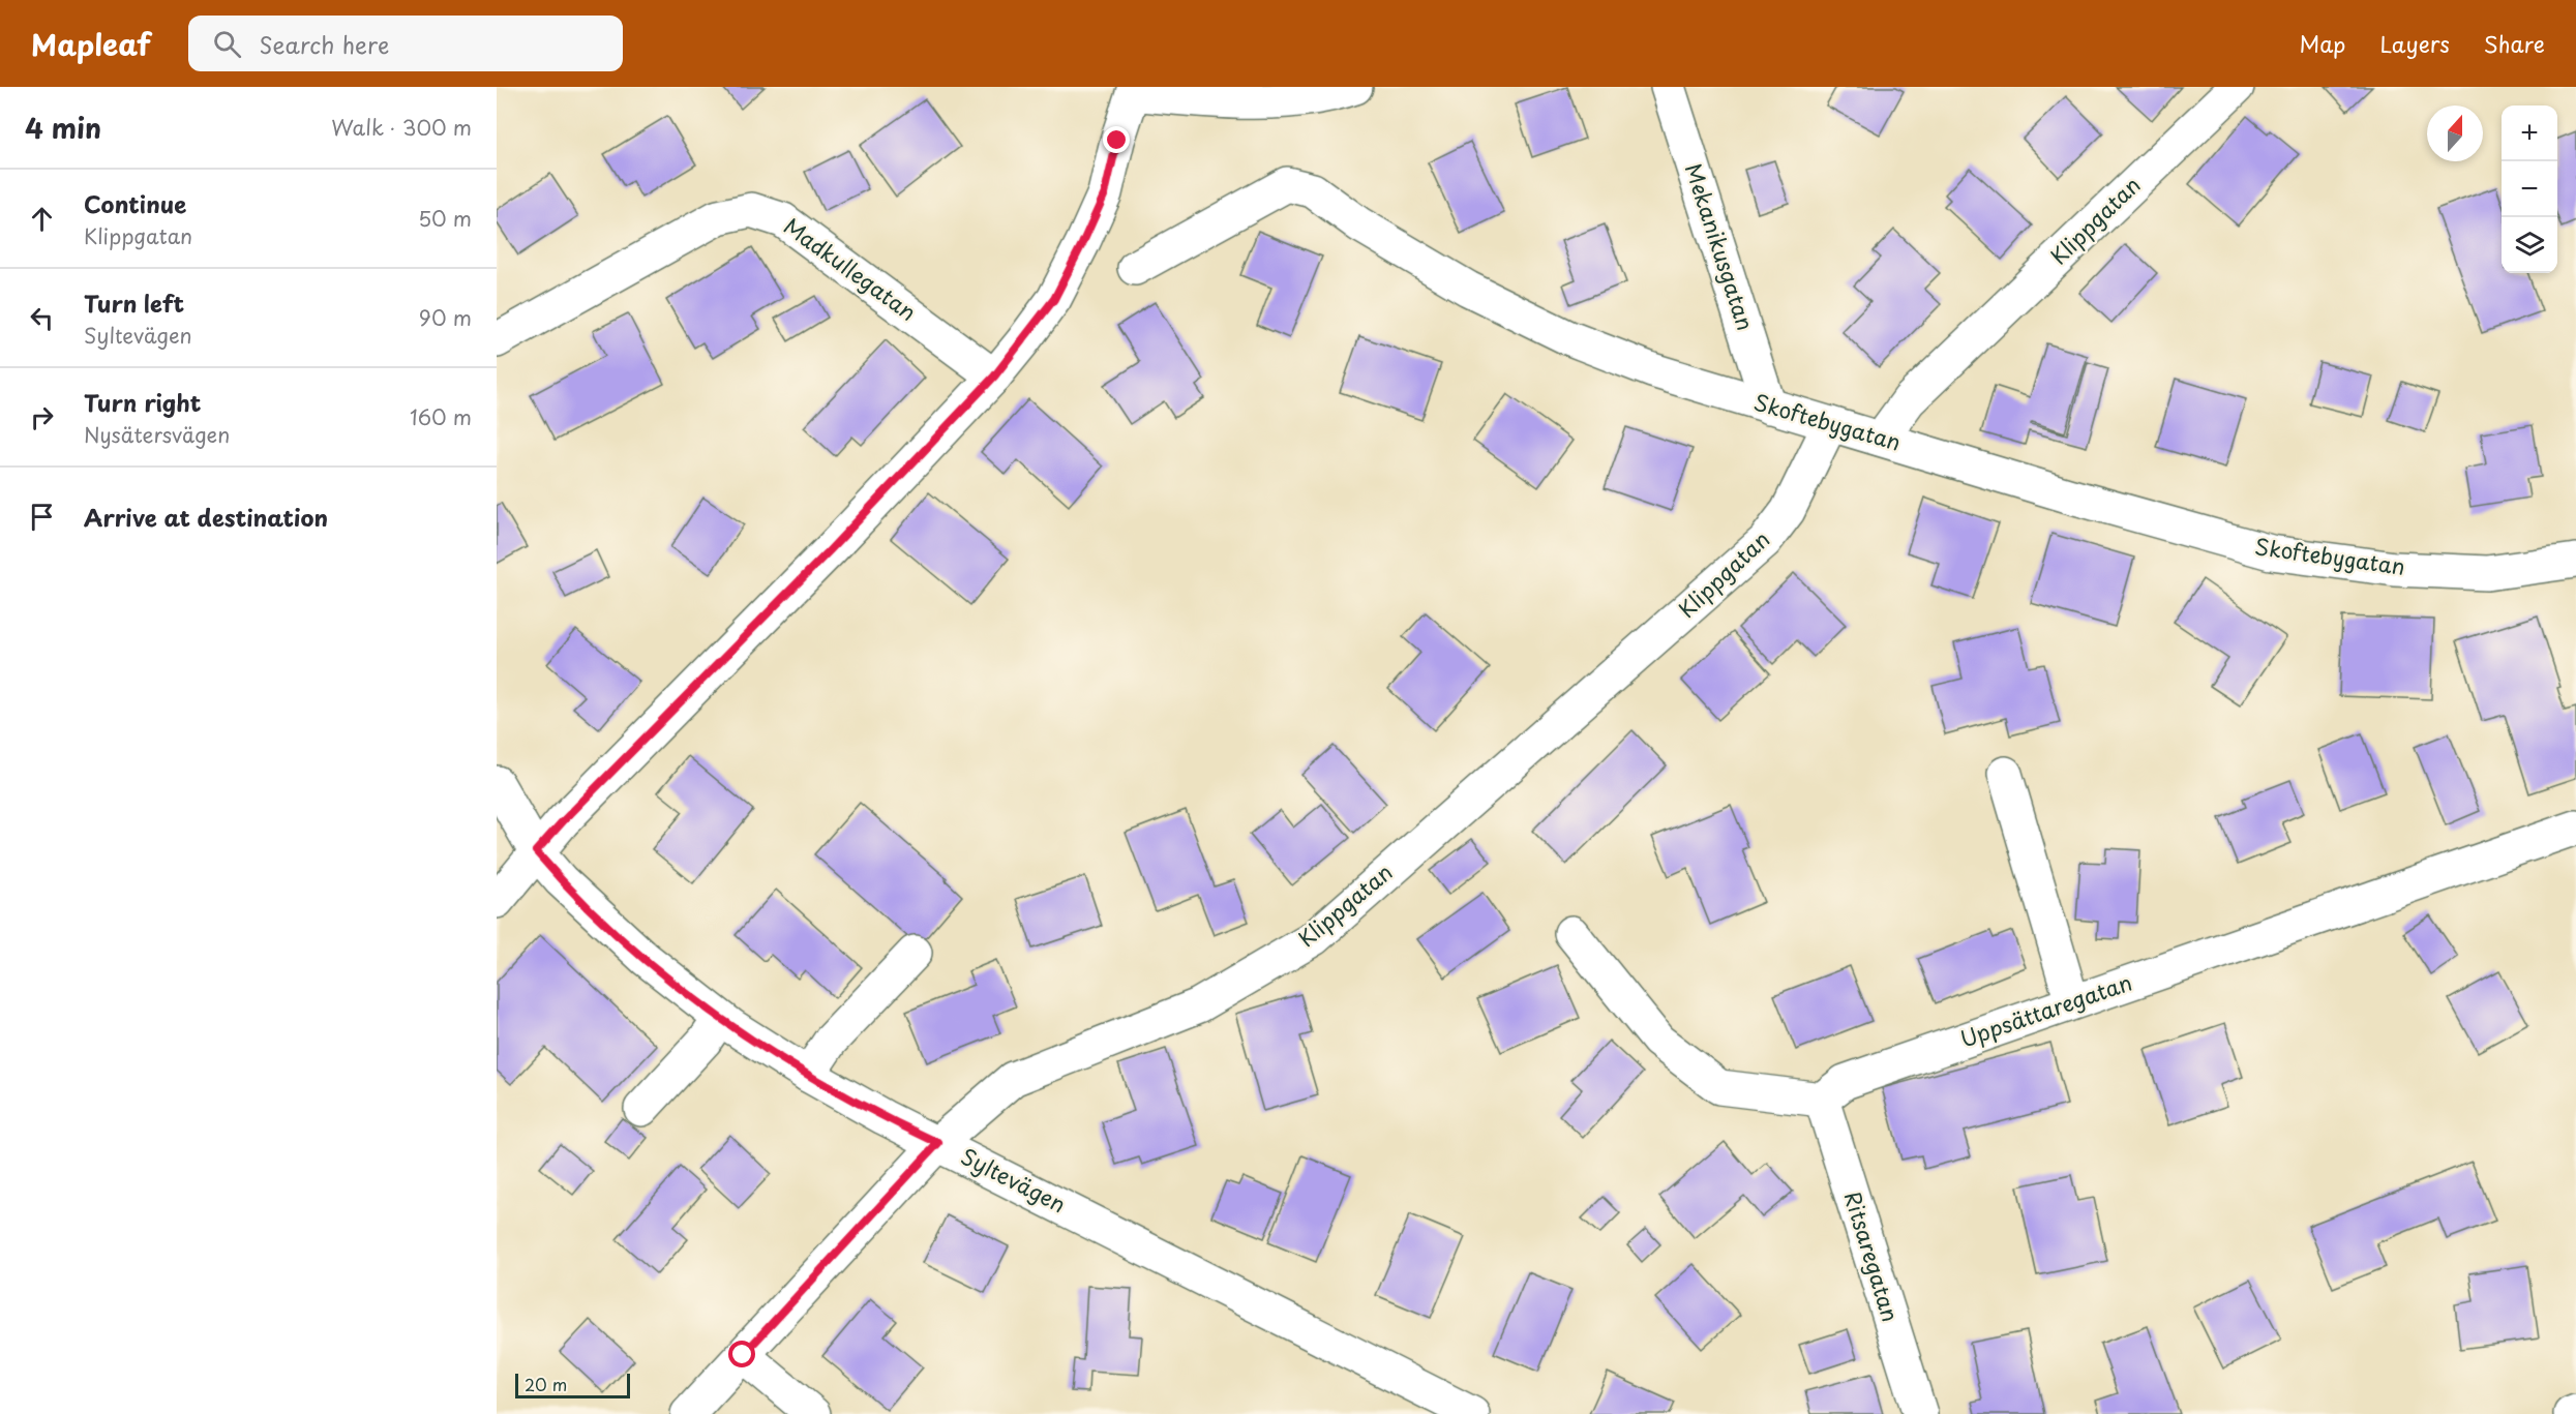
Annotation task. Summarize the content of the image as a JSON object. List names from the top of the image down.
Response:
{
  "streets": {
    "street": [
      "Klippgatan",
      "Mekanikusgatan",
      "Madkullegatan",
      "Skoftebygatan",
      "Uppsättaregatan",
      "Syltevägen",
      "Ritsaregatan"
    ]
  },
  "crossings": [
    ["Klippgatan", "Skoftebygatan"],
    ["Klippgatan", "Syltevägen"],
    ["Mekanikusgatan", "Skoftebygatan"],
    ["Uppsättaregatan", "Ritsaregatan"]
  ],
  "scale_bar": "20 m",
  "north": "top",
  "page": {
    "header": "Mapleaf",
    "search": "Search here",
    "nav": ["Map", "Layers", "Share"],
    "heading": ["4 min", "Walk · 300 m"],
    "map_buttons": ["+", "−"],
    "list": [
      ["Continue", "Klippgatan", "50 m"],
      ["Turn left", "Syltevägen", "90 m"],
      ["Turn right", "Nysätersvägen", "160 m"],
      "Arrive at destination"
    ],
    "scale": "20 m"
  }
}
